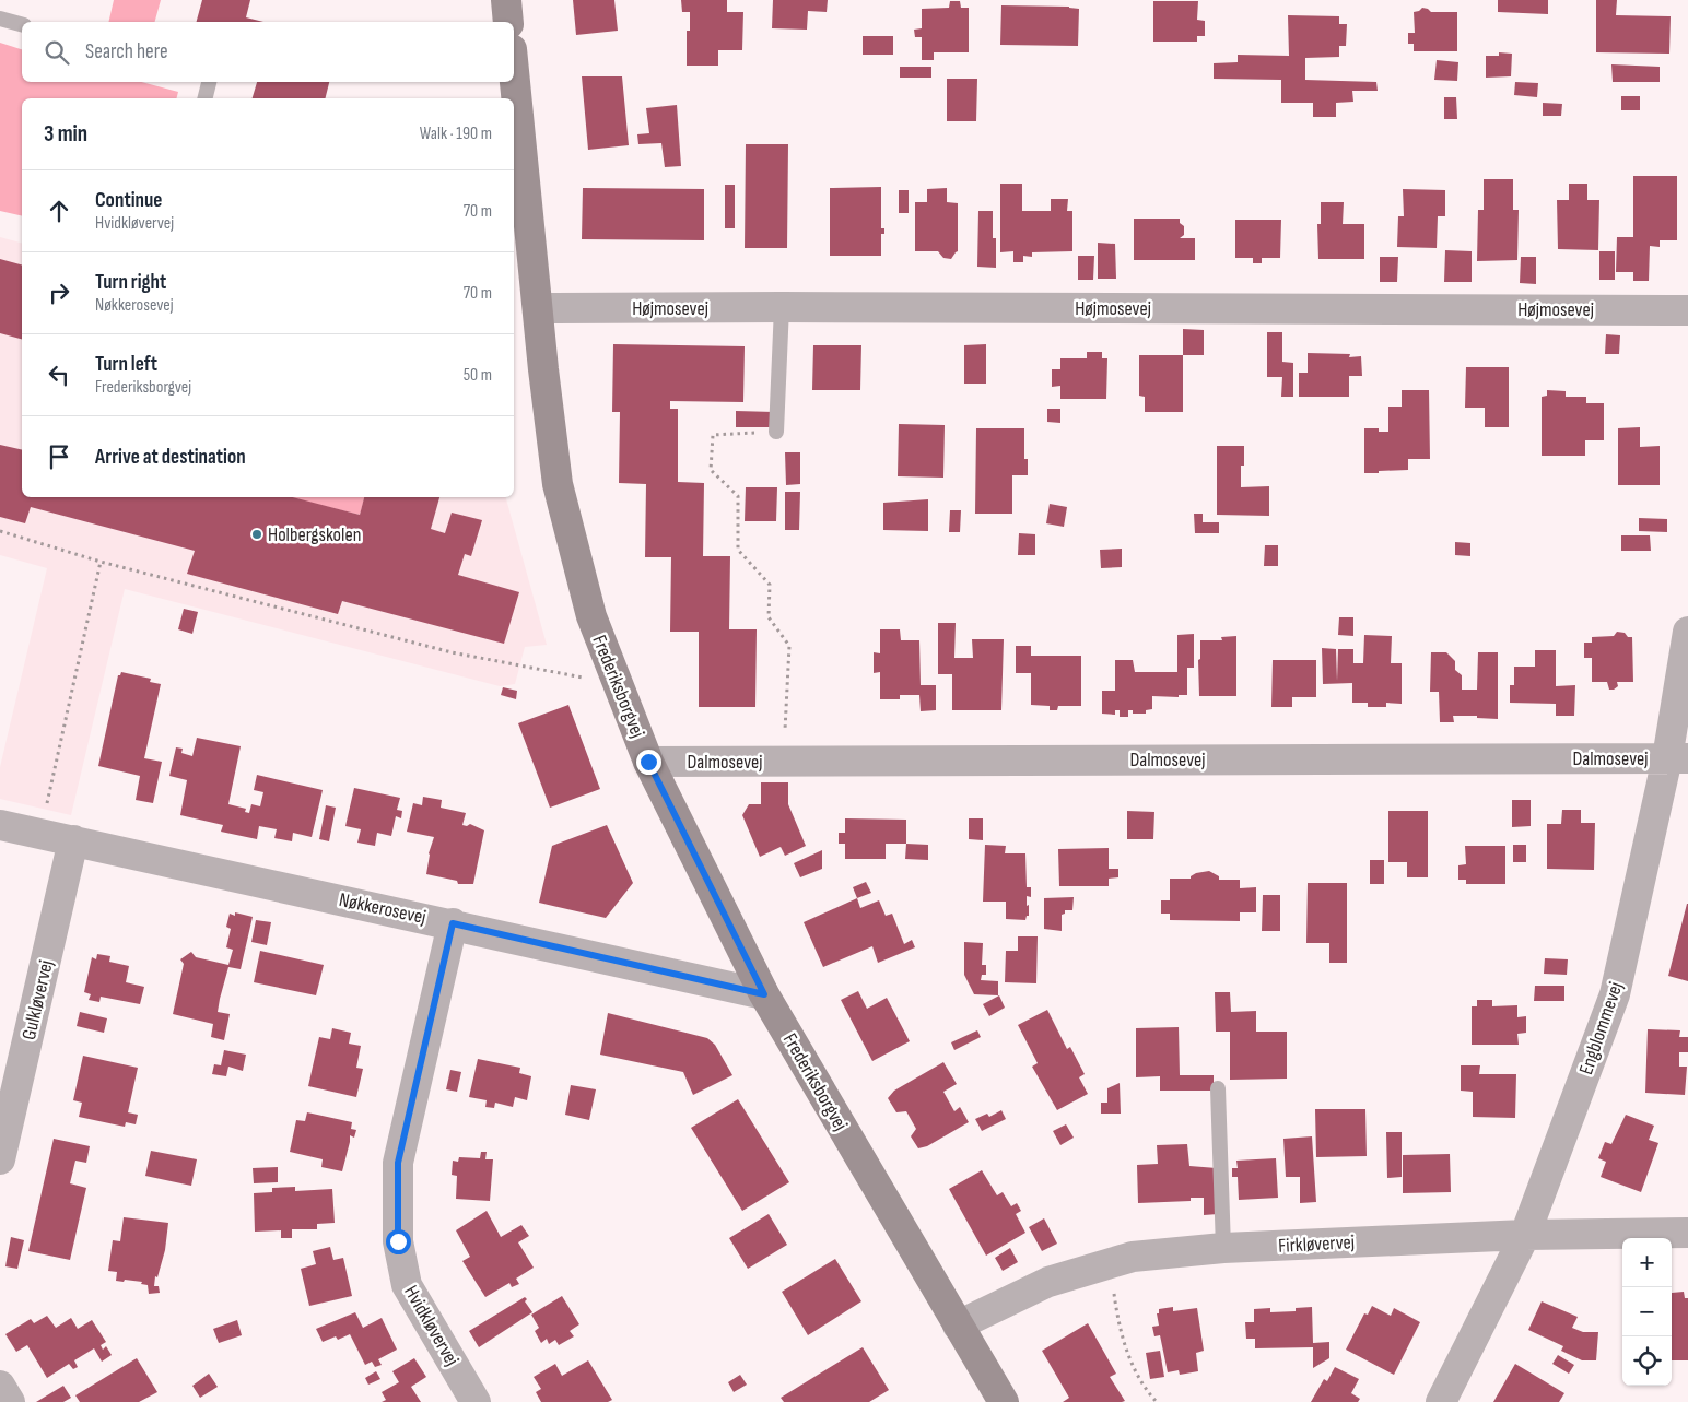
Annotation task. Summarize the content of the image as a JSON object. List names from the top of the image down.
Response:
{
  "streets": {
    "street": [
      "Højmosevej",
      "Frederiksborgvej",
      "Dalmosevej",
      "Nøkkerosevej",
      "Gulkløvervej",
      "Engblommevej",
      "Firkløvervej",
      "Hvidkløvervej"
    ]
  },
  "crossings": [
    ["Højmosevej", "Frederiksborgvej"],
    ["Frederiksborgvej", "Dalmosevej"],
    ["Frederiksborgvej", "Nøkkerosevej"],
    ["Frederiksborgvej", "Firkløvervej"],
    ["Dalmosevej", "Engblommevej"],
    ["Nøkkerosevej", "Gulkløvervej"],
    ["Nøkkerosevej", "Hvidkløvervej"],
    ["Engblommevej", "Firkløvervej"]
  ],
  "places": ["Holbergskolen"],
  "page": {
    "search": "Search here",
    "heading": ["3 min", "Walk · 190 m"],
    "list": [
      ["Continue", "Hvidkløvervej", "70 m"],
      ["Turn right", "Nøkkerosevej", "70 m"],
      ["Turn left", "Frederiksborgvej", "50 m"],
      "Arrive at destination"
    ],
    "map_buttons": ["+", "−"]
  }
}
